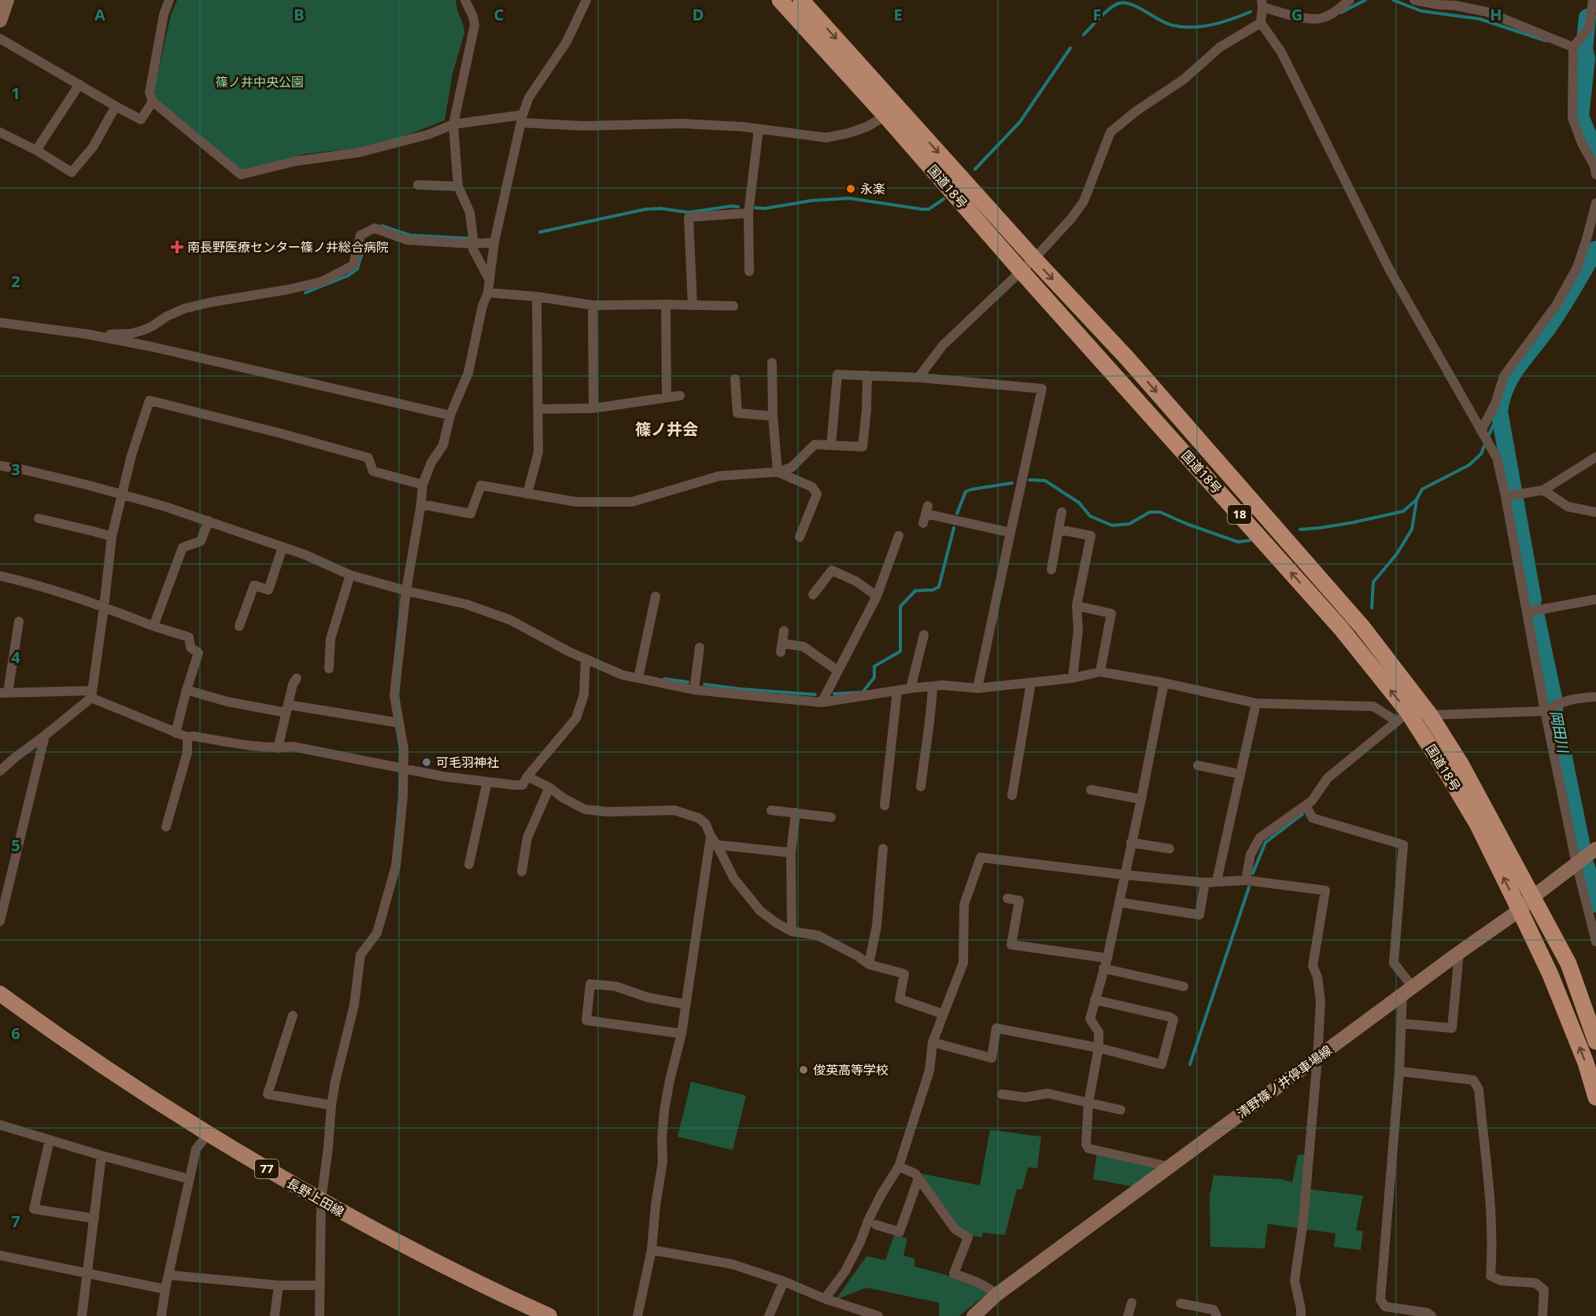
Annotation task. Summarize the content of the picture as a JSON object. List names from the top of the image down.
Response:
{
  "streets": {
    "highway": ["国道18号", "18"],
    "main road": ["清野篠ノ井停車場線", "77", "長野上田線"]
  },
  "crossings": [
    ["国道18号", "清野篠ノ井停車場線"]
  ],
  "districts": ["篠ノ井会"],
  "water": ["岡田川"],
  "parks": ["篠ノ井中央公園"],
  "places": {
    "other": ["永楽", "可毛羽神社", "俊英高等学校"],
    "health": ["南長野医療センター篠ノ井総合病院"]
  },
  "grid": {
    "columns": [
      "A",
      "B",
      "C",
      "D",
      "E",
      "F",
      "G",
      "H"
    ],
    "rows": [
      "1",
      "2",
      "3",
      "4",
      "5",
      "6",
      "7"
    ]
  }
}
